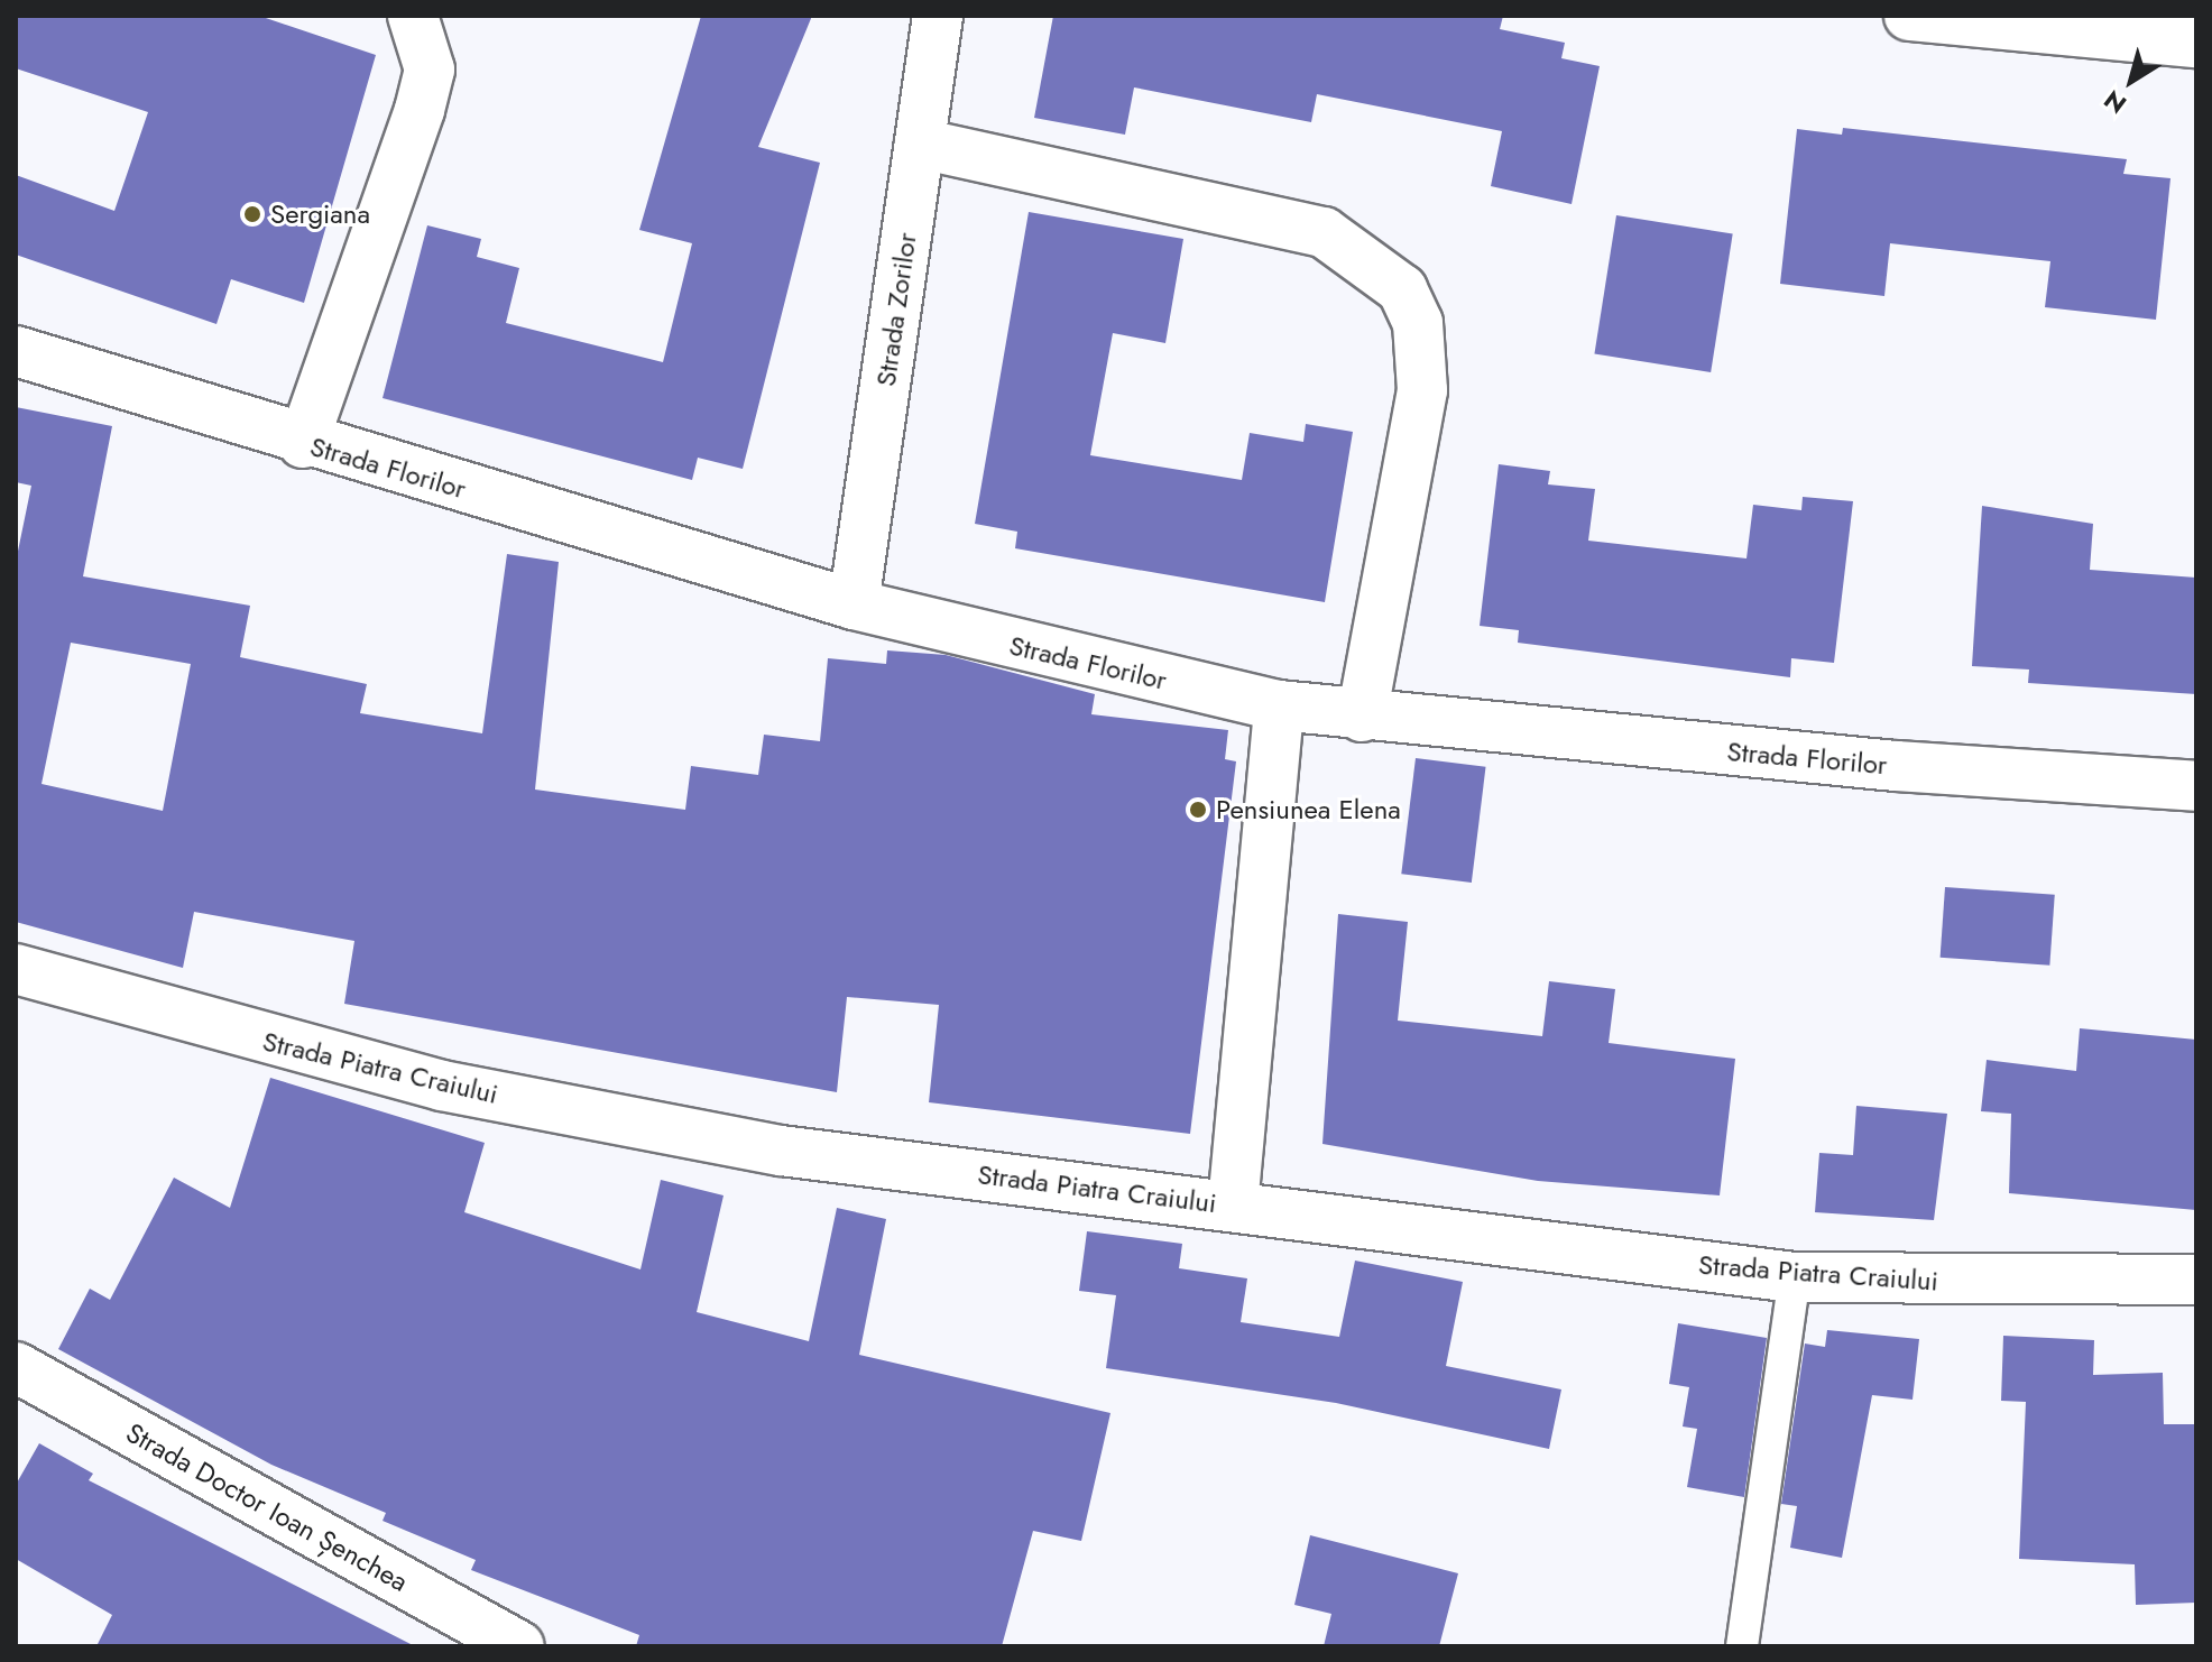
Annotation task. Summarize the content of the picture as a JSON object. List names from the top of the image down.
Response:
{
  "streets": {
    "street": [
      "Strada Zorilor",
      "Strada Florilor",
      "Strada Piatra Craiului",
      "Strada Doctor Ioan Șenchea"
    ]
  },
  "crossings": [
    ["Strada Zorilor", "Strada Florilor"]
  ],
  "places": ["Sergiana", "Pensiunea Elena"],
  "north": "bottom left"
}
